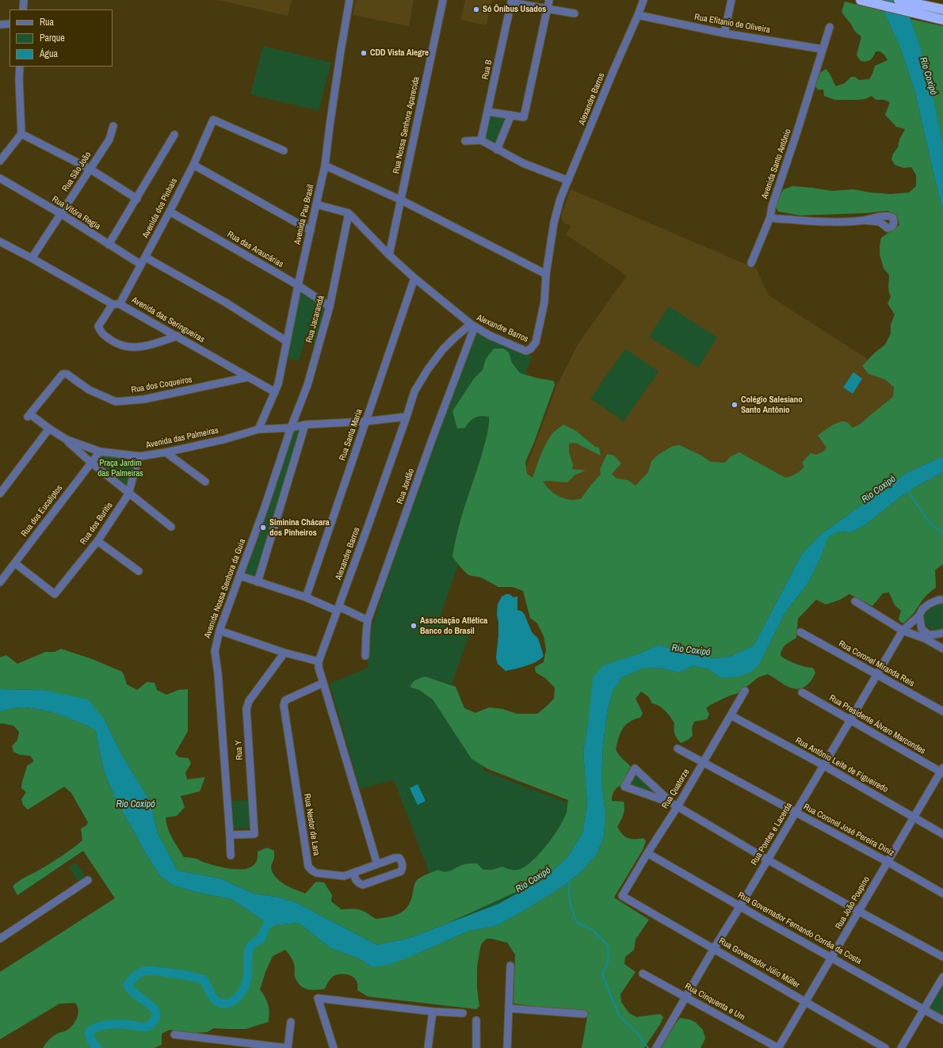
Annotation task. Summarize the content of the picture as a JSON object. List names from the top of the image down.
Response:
{
  "streets": {
    "street": [
      "Rua Efitanio de Oliveira",
      "Rua B",
      "Alexandre Barros",
      "Rua Nossa Senhora Aparecida",
      "Avenida Santo Antônio",
      "Rua São João",
      "Avenida dos Pinhais",
      "Rua Vitóra Regia",
      "Avenida Pau Brasil",
      "Rua das Araucárias",
      "Rua Jacarandá",
      "Avenida das Seringueiras",
      "Rua dos Coqueiros",
      "Rua Santa Maria",
      "Avenida das Palmeiras",
      "Rua Jordão",
      "Rua dos Eucaliptos",
      "Rua dos Buritis",
      "Avenida Nossa Senhora da Guia",
      "Rua Coronel Miranda Reis",
      "Rua Presidente Álvaro Marcondes",
      "Rua Y",
      "Rua Antônio Leite de Figueiredo",
      "Rua Quatorze",
      "Rua Nestor de Lara",
      "Rua Coronel José Pereira Diniz",
      "Rua Pontes e Lacerda",
      "Rua João Poupino",
      "Rua Governador Fernando Corrêa da Costa",
      "Rua Governador Júlio Müller",
      "Rua Cinquenta e Um"
    ]
  },
  "crossings": [
    ["Rua Efitanio de Oliveira", "Alexandre Barros"],
    ["Rua Efitanio de Oliveira", "Avenida Santo Antônio"],
    ["Alexandre Barros", "Avenida das Palmeiras"],
    ["Alexandre Barros", "Rua Jordão"],
    ["Rua São João", "Rua Vitóra Regia"],
    ["Rua São João", "Avenida das Seringueiras"],
    ["Avenida dos Pinhais", "Rua Vitóra Regia"],
    ["Avenida dos Pinhais", "Rua das Araucárias"],
    ["Avenida dos Pinhais", "Avenida das Seringueiras"],
    ["Avenida Pau Brasil", "Rua das Araucárias"],
    ["Avenida Pau Brasil", "Avenida das Seringueiras"],
    ["Avenida Pau Brasil", "Avenida das Palmeiras"],
    ["Rua das Araucárias", "Rua Jacarandá"],
    ["Rua Jacarandá", "Avenida das Palmeiras"],
    ["Rua Jacarandá", "Avenida Nossa Senhora da Guia"],
    ["Avenida das Seringueiras", "Rua dos Coqueiros"],
    ["Rua dos Coqueiros", "Avenida das Palmeiras"],
    ["Rua Santa Maria", "Avenida das Palmeiras"],
    ["Avenida das Palmeiras", "Rua dos Eucaliptos"],
    ["Avenida das Palmeiras", "Rua dos Buritis"],
    ["Avenida das Palmeiras", "Avenida Nossa Senhora da Guia"],
    ["Rua dos Eucaliptos", "Rua dos Buritis"],
    ["Avenida Nossa Senhora da Guia", "Rua Y"],
    ["Rua Coronel Miranda Reis", "Rua Pontes e Lacerda"],
    ["Rua Presidente Álvaro Marcondes", "Rua Pontes e Lacerda"],
    ["Rua Presidente Álvaro Marcondes", "Rua João Poupino"],
    ["Rua Antônio Leite de Figueiredo", "Rua Quatorze"],
    ["Rua Antônio Leite de Figueiredo", "Rua Pontes e Lacerda"],
    ["Rua Antônio Leite de Figueiredo", "Rua João Poupino"],
    ["Rua Quatorze", "Rua Coronel José Pereira Diniz"],
    ["Rua Quatorze", "Rua Governador Fernando Corrêa da Costa"],
    ["Rua Quatorze", "Rua Governador Júlio Müller"],
    ["Rua Coronel José Pereira Diniz", "Rua Pontes e Lacerda"],
    ["Rua Coronel José Pereira Diniz", "Rua João Poupino"],
    ["Rua Pontes e Lacerda", "Rua Governador Fernando Corrêa da Costa"],
    ["Rua Pontes e Lacerda", "Rua Governador Júlio Müller"],
    ["Rua Pontes e Lacerda", "Rua Cinquenta e Um"],
    ["Rua João Poupino", "Rua Governador Fernando Corrêa da Costa"],
    ["Rua João Poupino", "Rua Governador Júlio Müller"],
    ["Rua João Poupino", "Rua Cinquenta e Um"]
  ],
  "water": ["Rio Coxipó"],
  "parks": ["Praça Jardim das Palmeiras"],
  "places": [
    "Só Ônibus Usados",
    "CDD Vista Alegre",
    "Colégio Salesiano Santo Antônio",
    "Siminina Chácara dos Pinheiros",
    "Associação Atlética Banco do Brasil"
  ],
  "legend": ["Rua", "Parque", "Água"]
}
